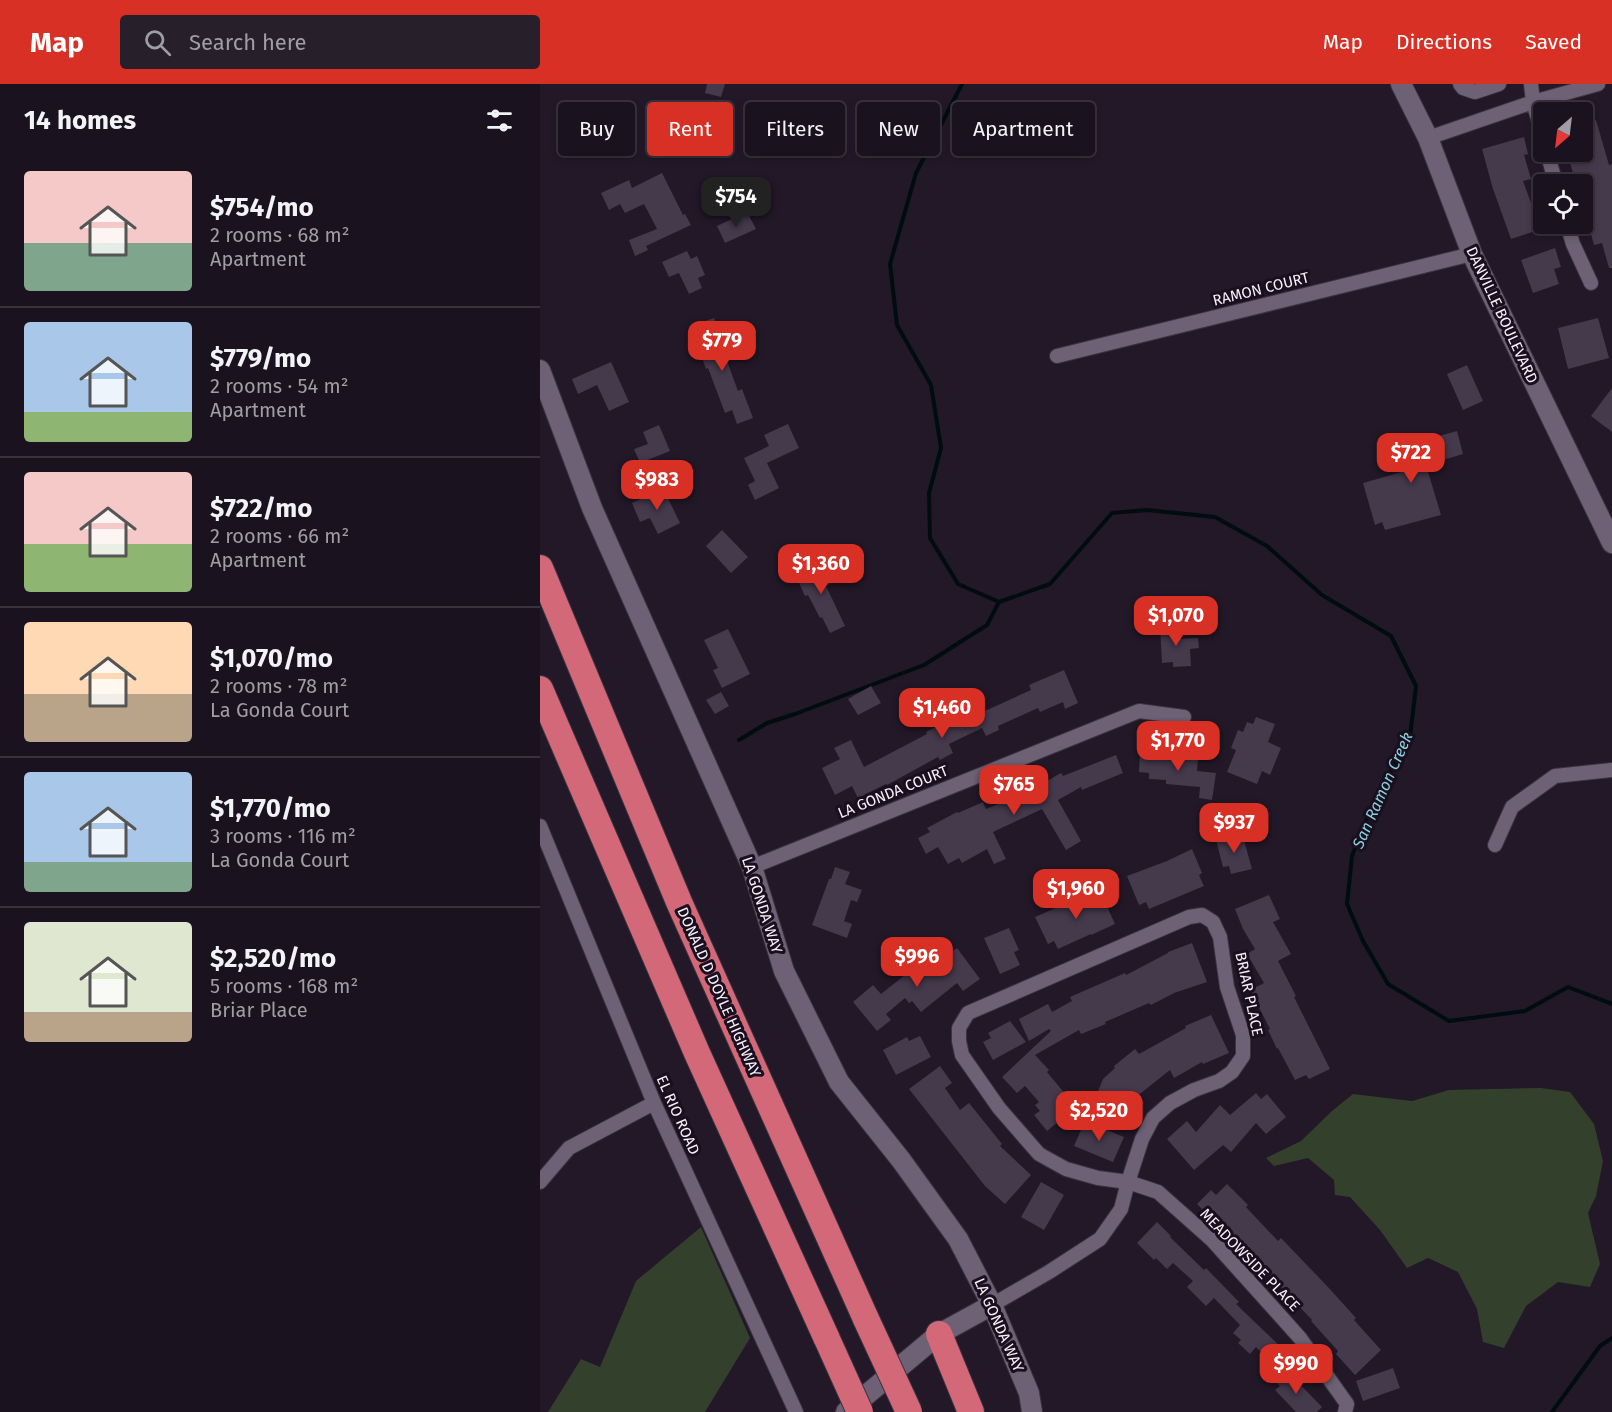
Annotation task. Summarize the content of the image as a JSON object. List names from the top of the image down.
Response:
{
  "streets": {
    "highway": ["DONALD D DOYLE HIGHWAY"],
    "street": [
      "RAMON COURT",
      "DANVILLE BOULEVARD",
      "LA GONDA COURT",
      "LA GONDA WAY",
      "BRIAR PLACE",
      "EL RIO ROAD",
      "MEADOWSIDE PLACE"
    ]
  },
  "crossings": [
    ["RAMON COURT", "DANVILLE BOULEVARD"],
    ["LA GONDA COURT", "LA GONDA WAY"],
    ["BRIAR PLACE", "MEADOWSIDE PLACE"]
  ],
  "water": ["San Ramon Creek"],
  "north": "bottom left",
  "page": {
    "header": "Map",
    "search": "Search here",
    "nav": ["Map", "Directions", "Saved"],
    "heading": "14 homes",
    "chip": [
      "Buy",
      "Rent",
      "Filters",
      "New",
      "Apartment"
    ],
    "list": [
      {
        "name": "$754/mo",
        "note": "2 rooms · 68 m² · Apartment"
      },
      {
        "name": "$779/mo",
        "note": "2 rooms · 54 m² · Apartment"
      },
      {
        "name": "$722/mo",
        "note": "2 rooms · 66 m² · Apartment"
      },
      {
        "name": "$1,070/mo",
        "note": "2 rooms · 78 m² · La Gonda Court"
      },
      {
        "name": "$1,770/mo",
        "note": "3 rooms · 116 m² · La Gonda Court"
      },
      {
        "name": "$2,520/mo",
        "note": "5 rooms · 168 m² · Briar Place"
      }
    ],
    "price": [
      "$754",
      "$779",
      "$722",
      "$983",
      "$1,360",
      "$1,070",
      "$1,460",
      "$1,770",
      "$765",
      "$937",
      "$1,960",
      "$996",
      "$2,520",
      "$990"
    ]
  }
}
